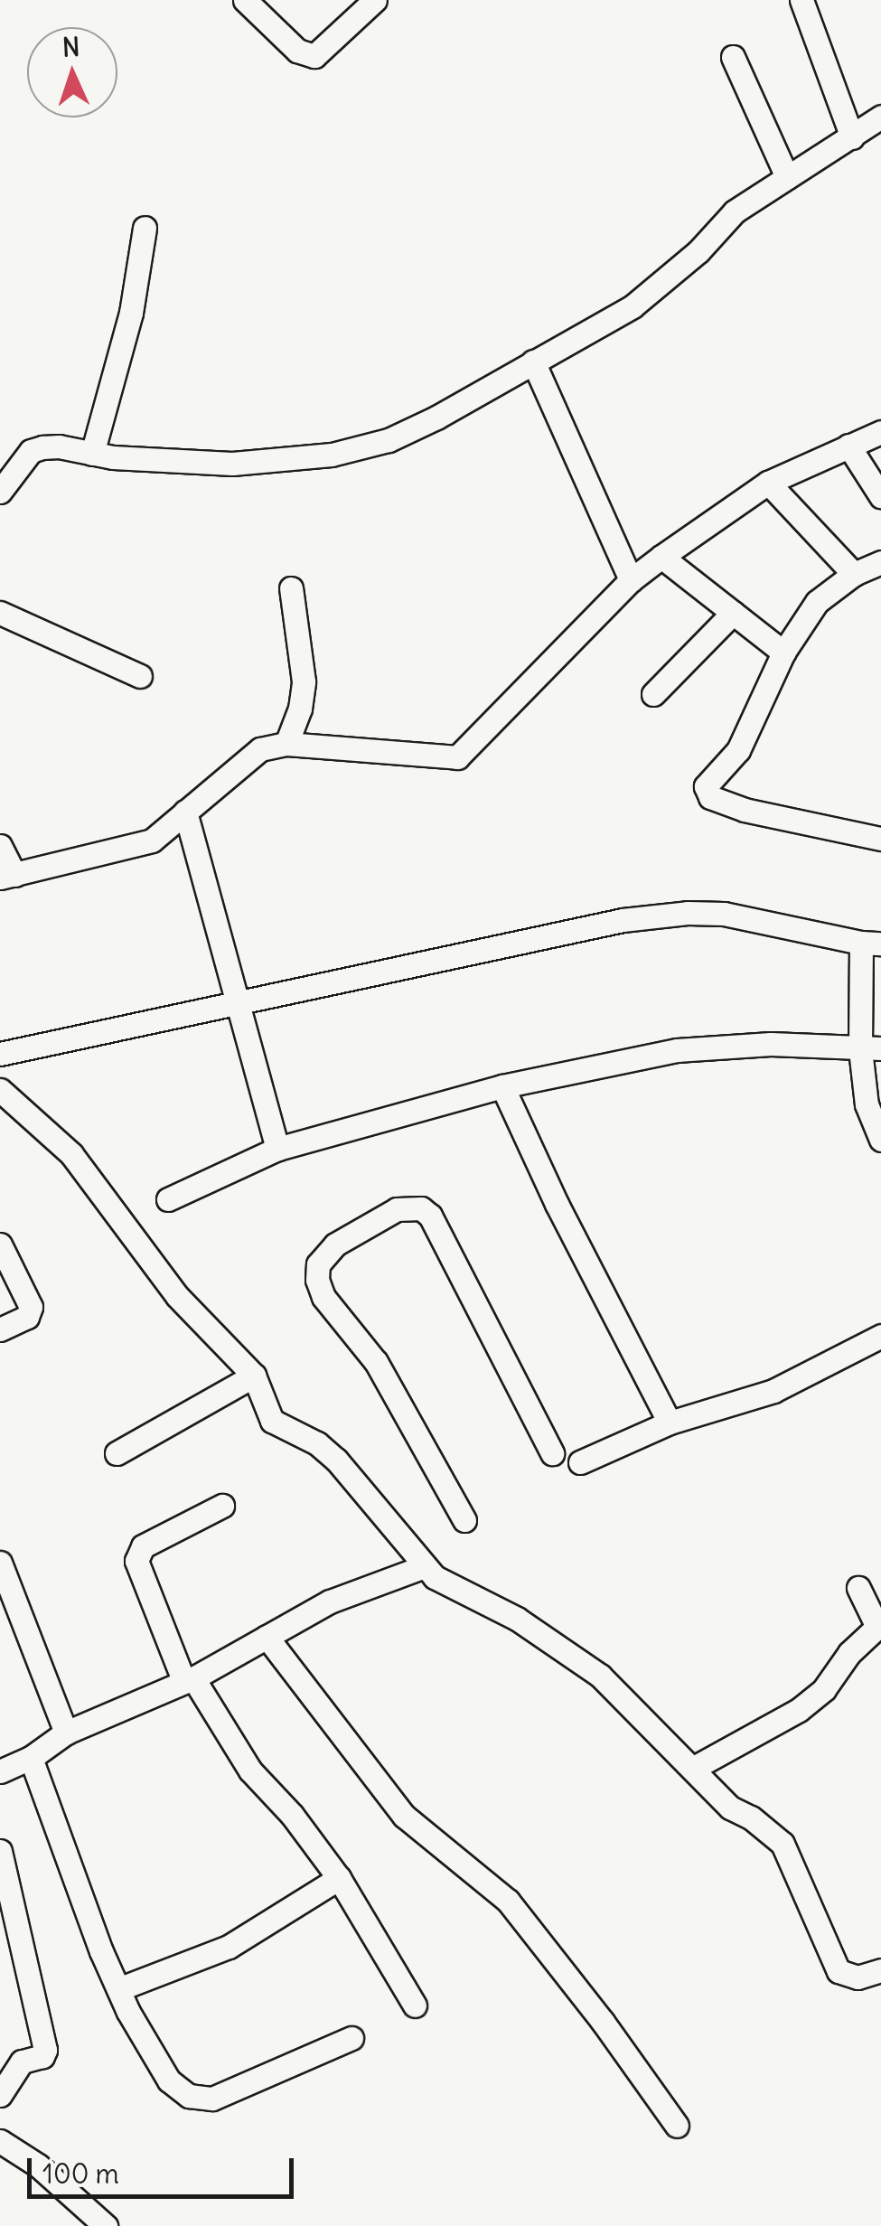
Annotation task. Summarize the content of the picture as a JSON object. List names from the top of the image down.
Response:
{
  "scale_bar": "100 m",
  "north": "top"
}
